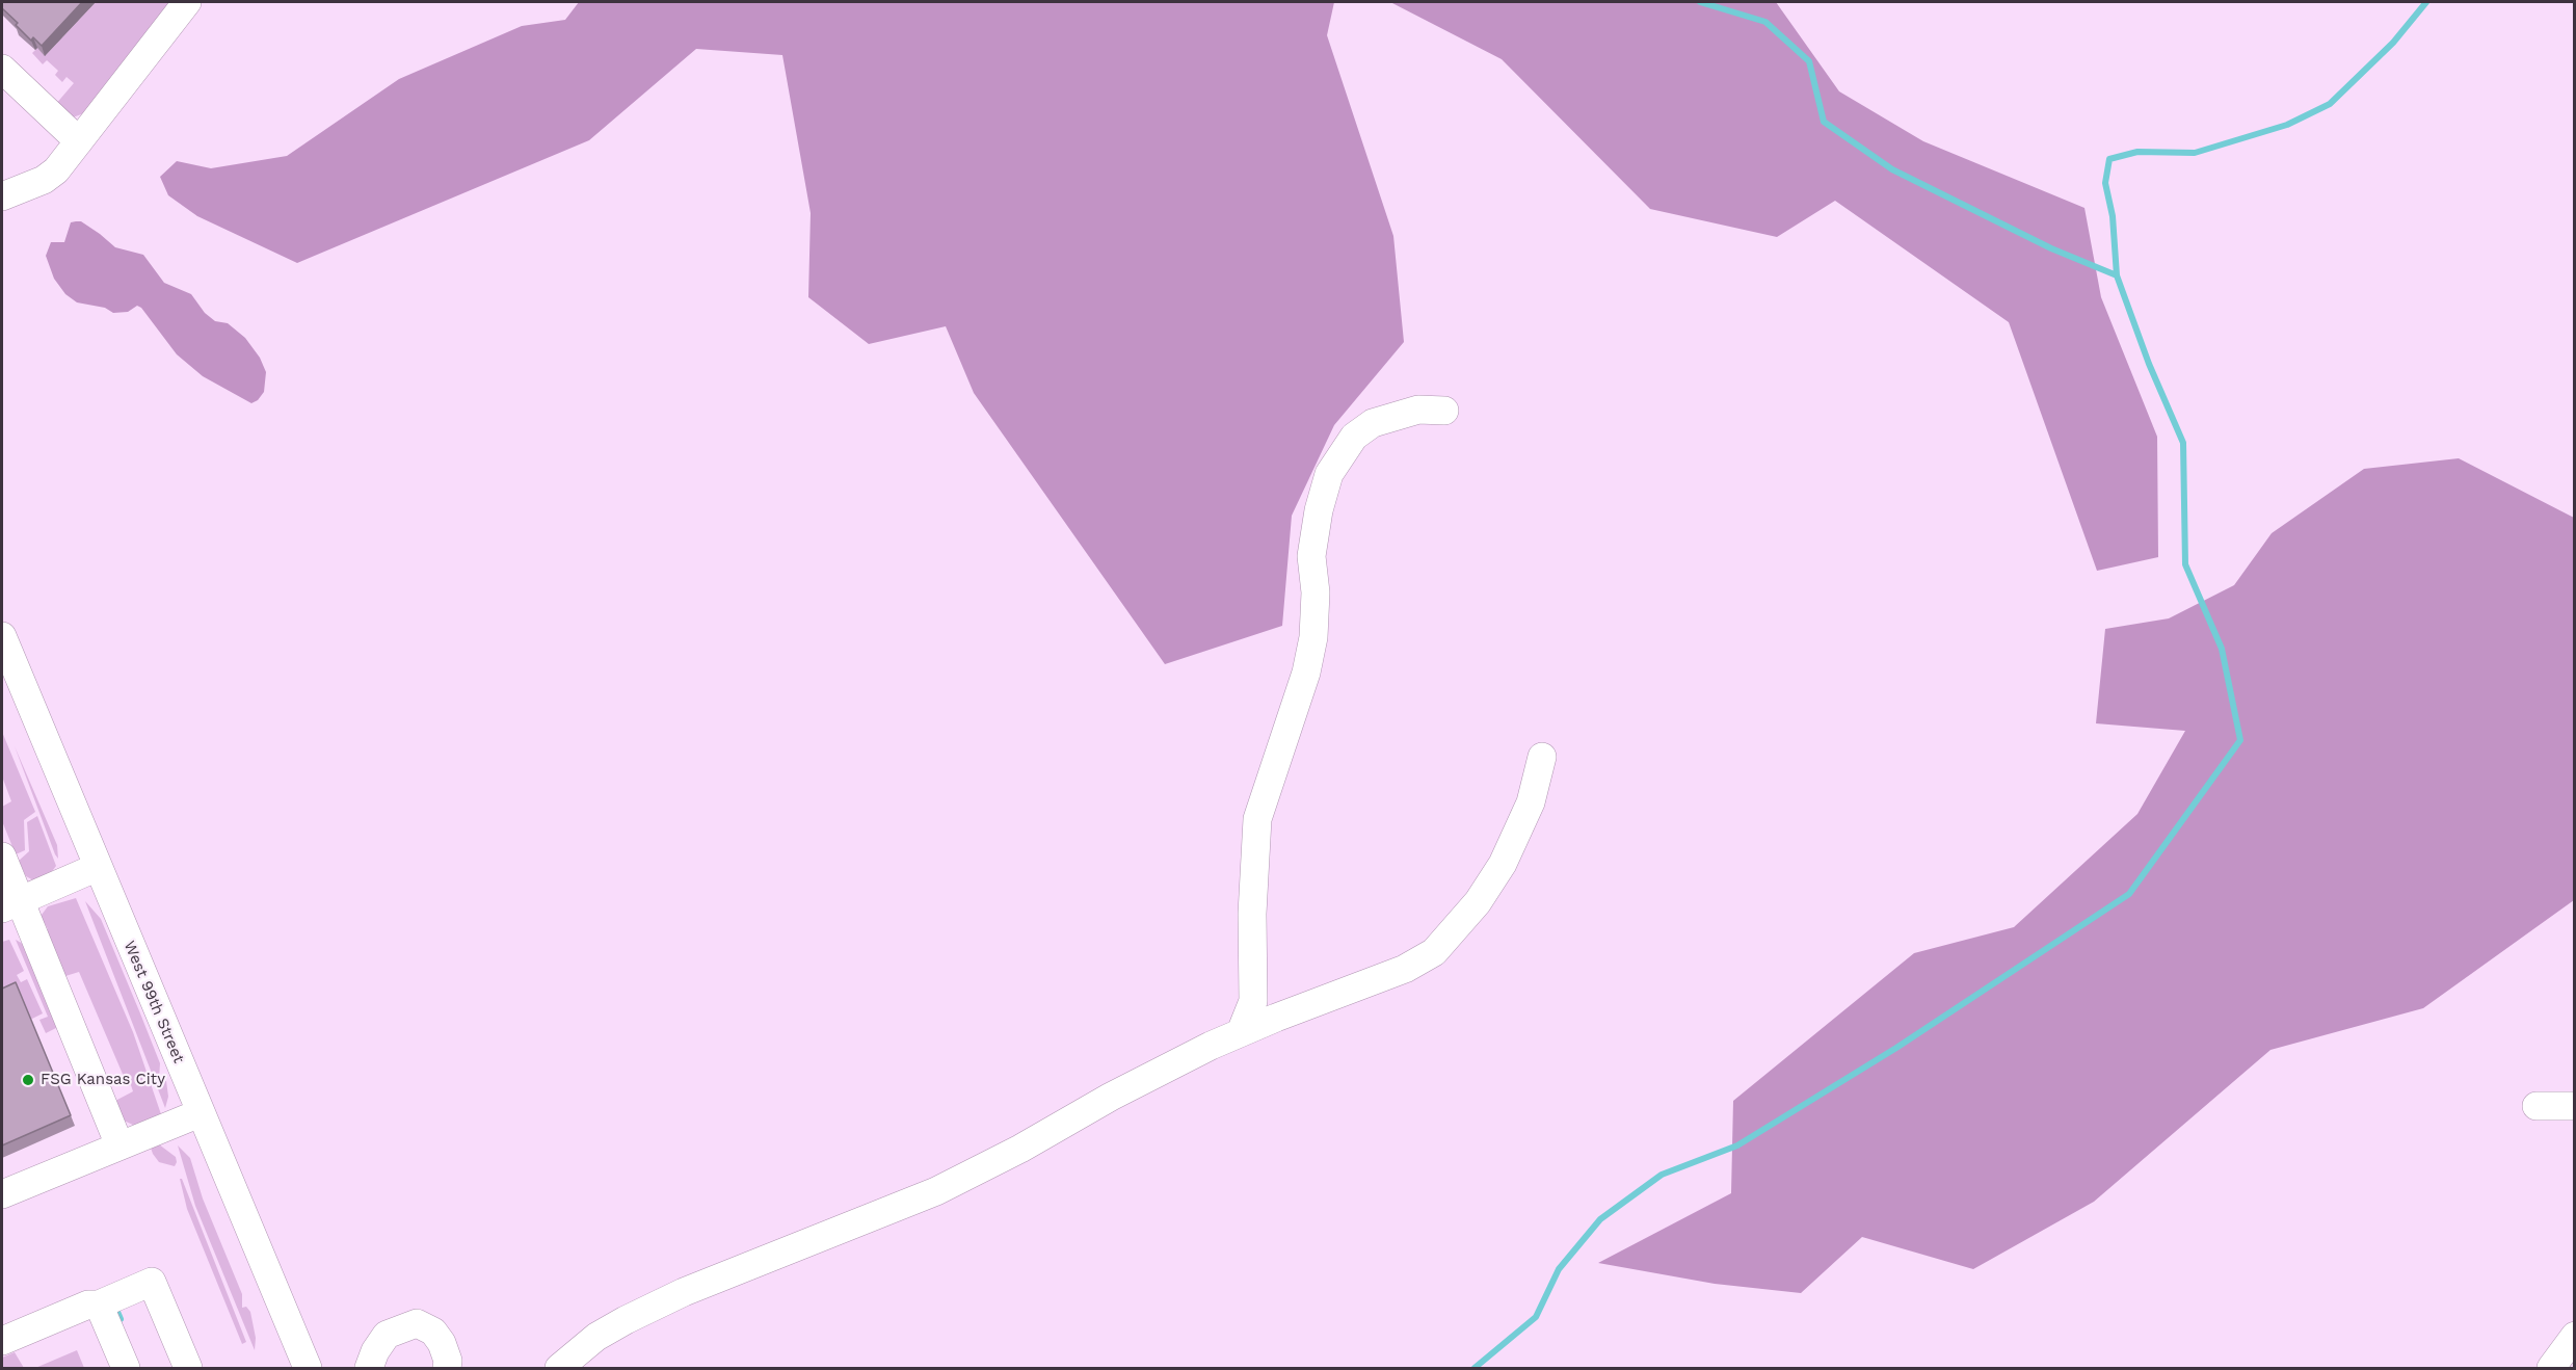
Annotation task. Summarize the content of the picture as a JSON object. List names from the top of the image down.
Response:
{
  "streets": {
    "street": ["West 99th Street"]
  },
  "places": ["FSG Kansas City"]
}
